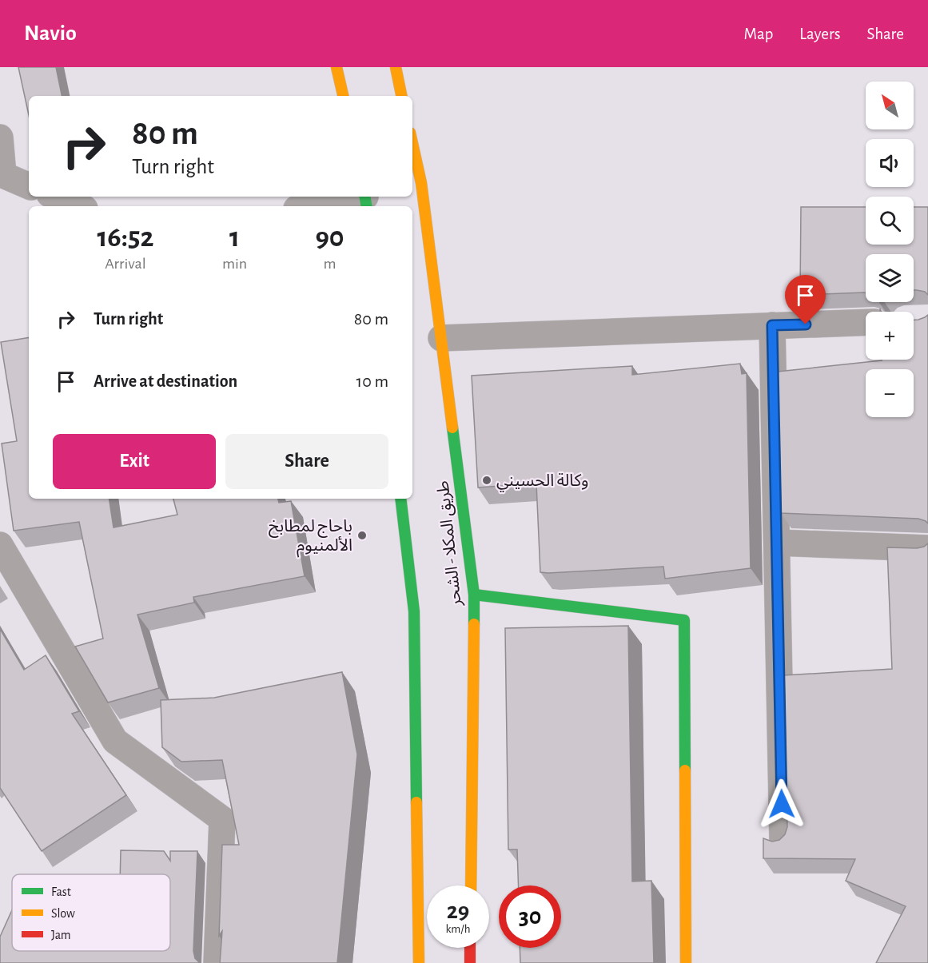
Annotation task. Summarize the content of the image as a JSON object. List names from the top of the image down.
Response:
{
  "streets": {
    "main road": ["طريق المكلا - الشحر"]
  },
  "places": ["وكالة الحسيني", "باحاج لمطابخ الألمنيوم"],
  "legend": ["Fast", "Slow", "Jam"],
  "north": "top left",
  "page": {
    "header": "Navio",
    "nav": ["Map", "Layers", "Share"],
    "map_buttons": ["+", "−"],
    "turn": ["80 m", "Turn right"],
    "eta": [
      "16:52",
      "Arrival",
      "1",
      "min",
      "90",
      "m"
    ],
    "list": [
      {
        "name": "Turn right",
        "value": "80 m"
      },
      {
        "name": "Arrive at destination",
        "value": "10 m"
      }
    ],
    "buttons": ["Exit", "Share"],
    "speed": "29 km/h",
    "limit": "30"
  }
}
